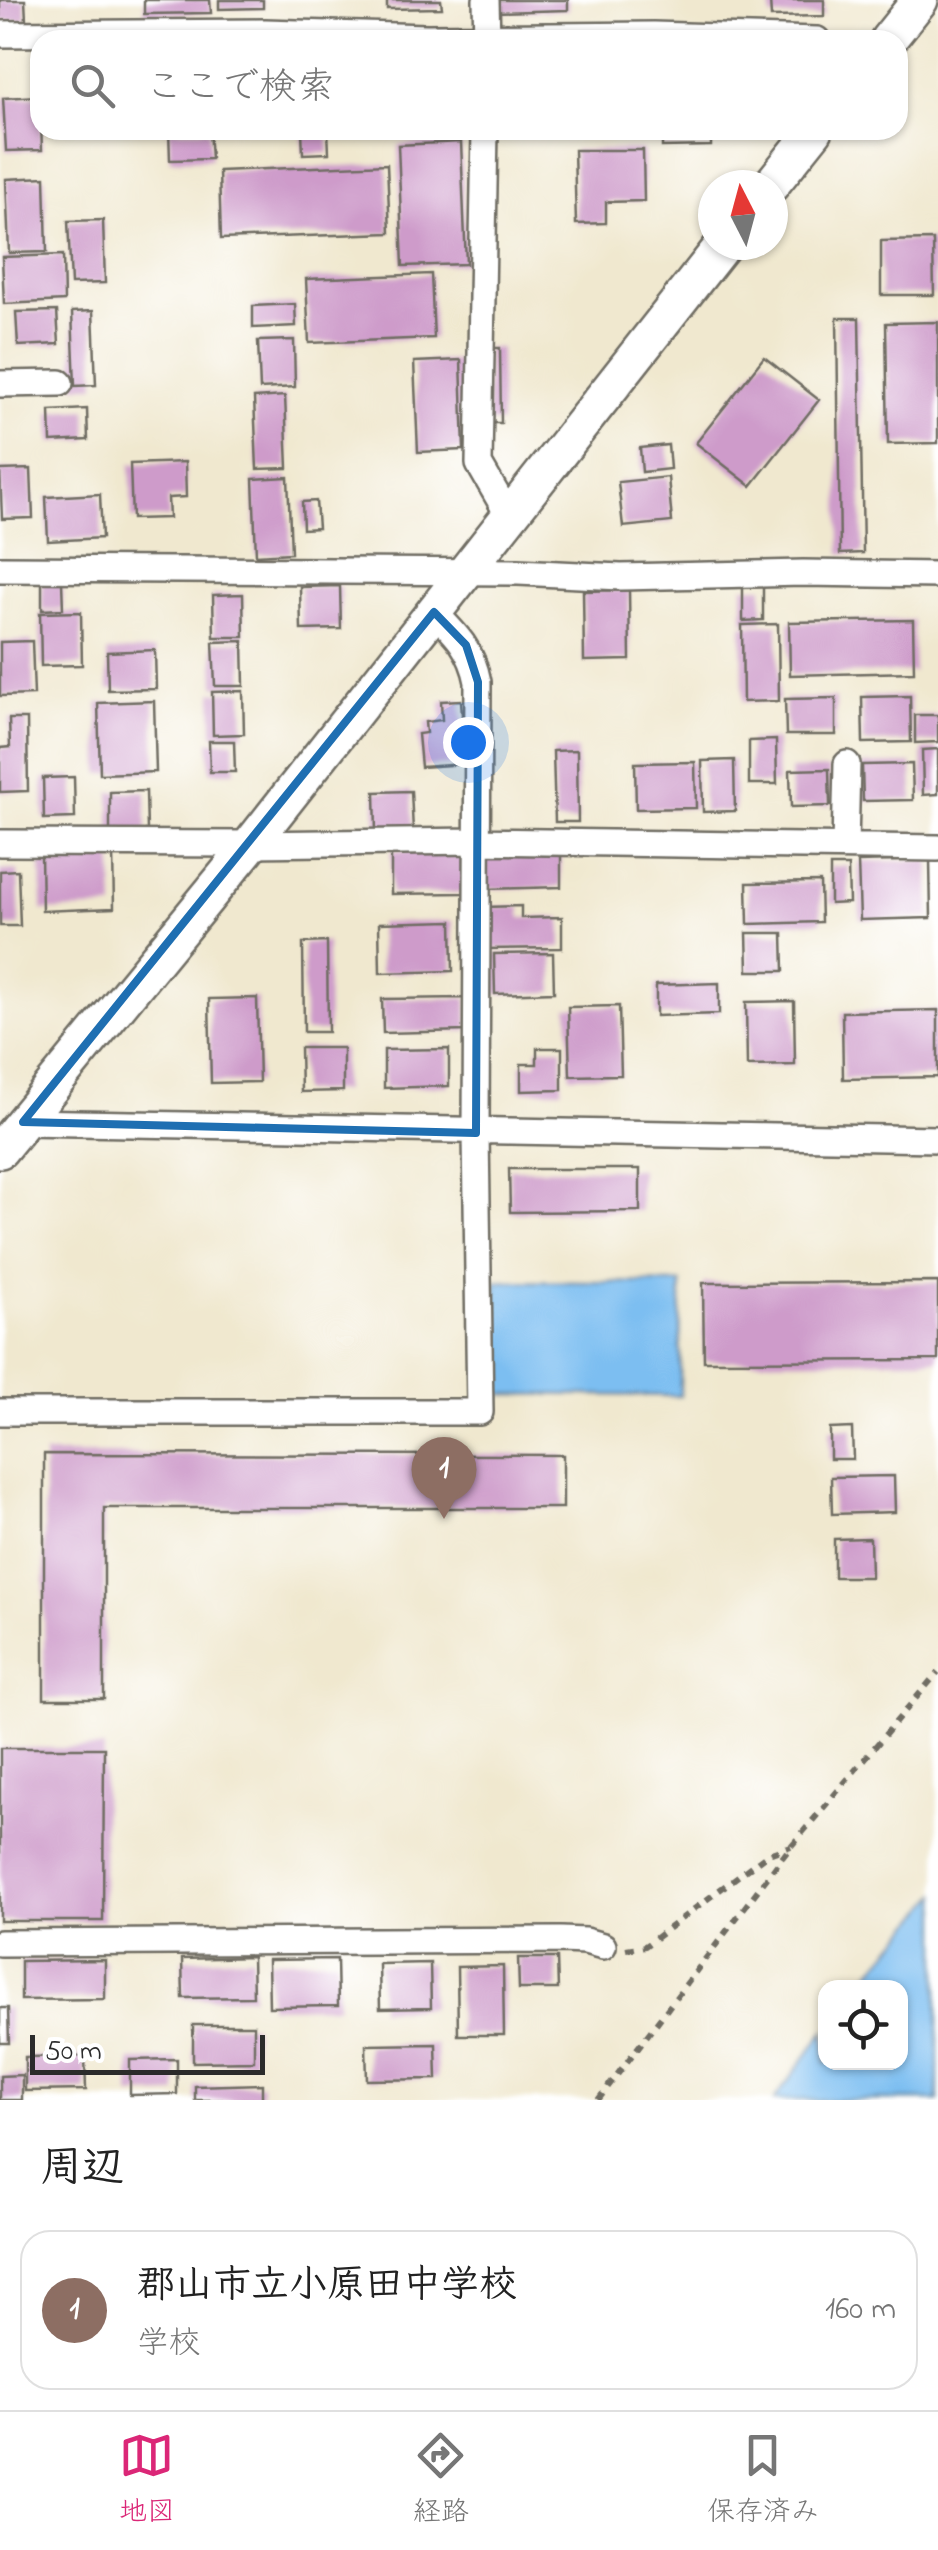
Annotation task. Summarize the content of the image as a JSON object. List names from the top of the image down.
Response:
{
  "scale_bar": "50 m",
  "north": "top",
  "page": {
    "search": "ここで検索",
    "pins": "1",
    "scale": "50 m",
    "heading": "周辺",
    "list": [
      {
        "mark": "1",
        "name": "郡山市立小原田中学校",
        "note": "学校",
        "value": "160 m"
      }
    ],
    "nav": ["地図", "経路", "保存済み"]
  }
}
